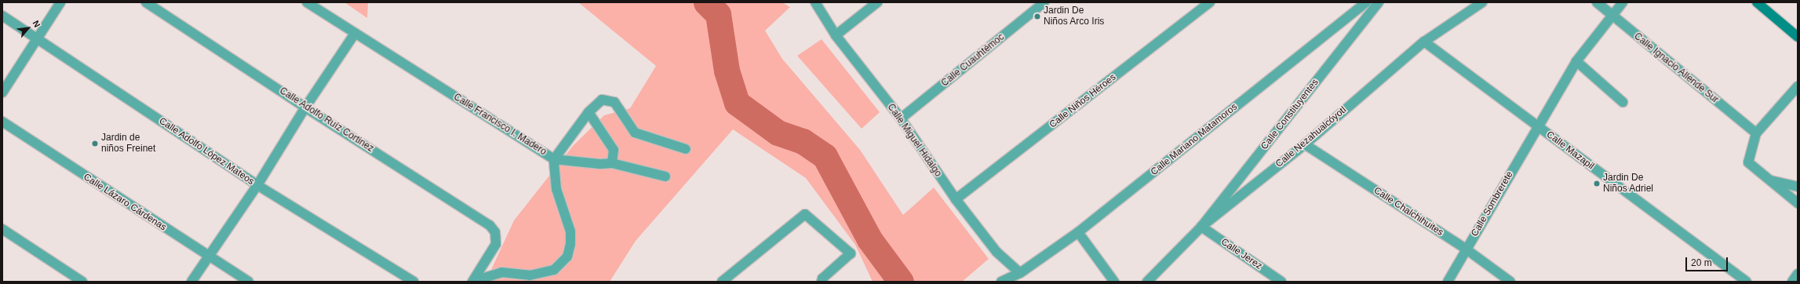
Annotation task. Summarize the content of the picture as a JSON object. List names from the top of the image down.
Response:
{
  "streets": {
    "street": [
      "Calle Cuauhtémoc",
      "Calle Ignacio Allende Sur",
      "Calle Niños Héroes",
      "Calle Constituyentes",
      "Calle Adolfo Ruíz Cortinez",
      "Calle Francisco I. Madero",
      "Calle Nezahualcóyotl",
      "Calle Mariano Matamoros",
      "Calle Miguel Hidalgo",
      "Calle Mazapil",
      "Calle Adolfo López Mateos",
      "Calle Lázaro Cárdenas",
      "Calle Sombrerete",
      "Calle Chalchihuites",
      "Calle Jerez"
    ]
  },
  "crossings": [
    ["Calle Cuauhtémoc", "Calle Miguel Hidalgo"],
    ["Calle Ignacio Allende Sur", "Calle Sombrerete"],
    ["Calle Niños Héroes", "Calle Miguel Hidalgo"],
    ["Calle Constituyentes", "Calle Nezahualcóyotl"],
    ["Calle Constituyentes", "Calle Jerez"],
    ["Calle Adolfo Ruíz Cortinez", "Calle Francisco I. Madero"],
    ["Calle Nezahualcóyotl", "Calle Mazapil"],
    ["Calle Nezahualcóyotl", "Calle Chalchihuites"],
    ["Calle Nezahualcóyotl", "Calle Jerez"],
    ["Calle Mariano Matamoros", "Calle Miguel Hidalgo"],
    ["Calle Mazapil", "Calle Sombrerete"],
    ["Calle Sombrerete", "Calle Chalchihuites"]
  ],
  "places": ["Jardin De Niños Arco Iris", "Jardin de niños Freinet", "Jardin De Niños Adriel"],
  "scale_bar": "20 m",
  "north": "top right"
}
